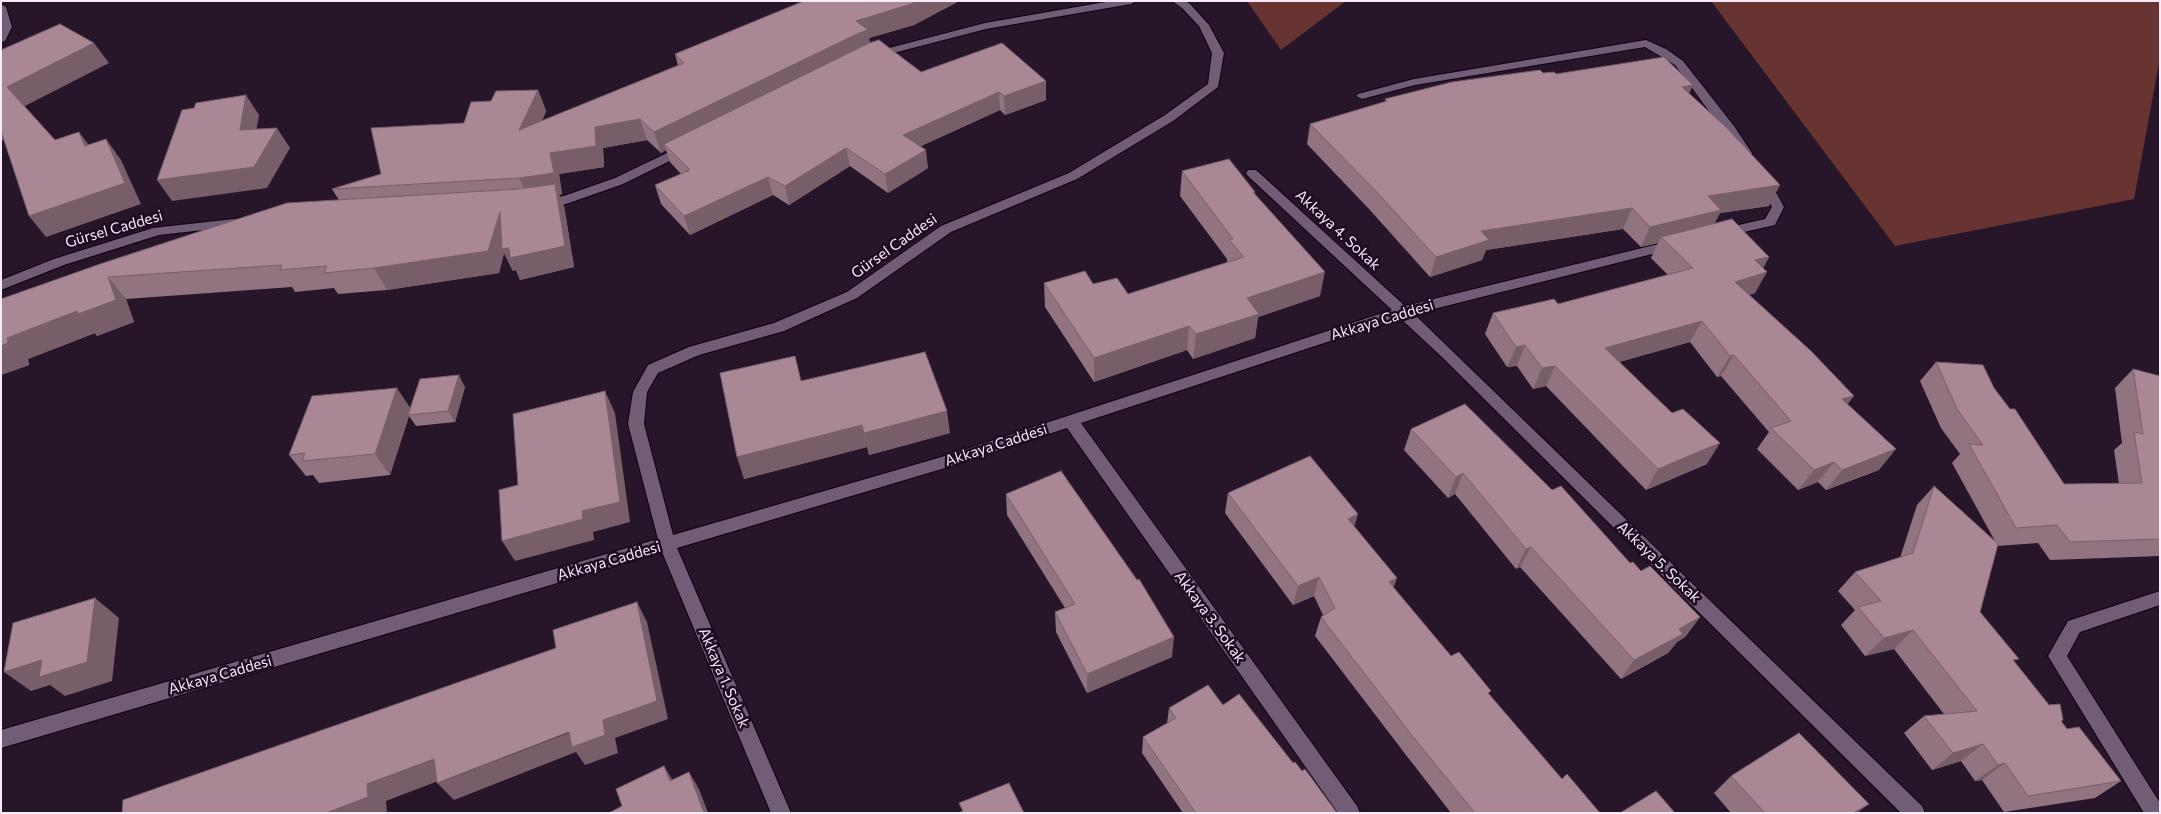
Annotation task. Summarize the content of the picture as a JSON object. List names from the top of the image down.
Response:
{
  "streets": {
    "street": [
      "Gürsel Caddesi",
      "Akkaya 4. Sokak",
      "Akkaya Caddesi",
      "Akkaya 5. Sokak",
      "Akkaya 3. Sokak",
      "Akkaya 1. Sokak"
    ]
  },
  "crossings": [
    ["Gürsel Caddesi", "Akkaya Caddesi"],
    ["Gürsel Caddesi", "Akkaya 1. Sokak"],
    ["Akkaya 4. Sokak", "Akkaya Caddesi"],
    ["Akkaya 4. Sokak", "Akkaya 5. Sokak"],
    ["Akkaya Caddesi", "Akkaya 5. Sokak"],
    ["Akkaya Caddesi", "Akkaya 3. Sokak"],
    ["Akkaya Caddesi", "Akkaya 1. Sokak"]
  ]
}
